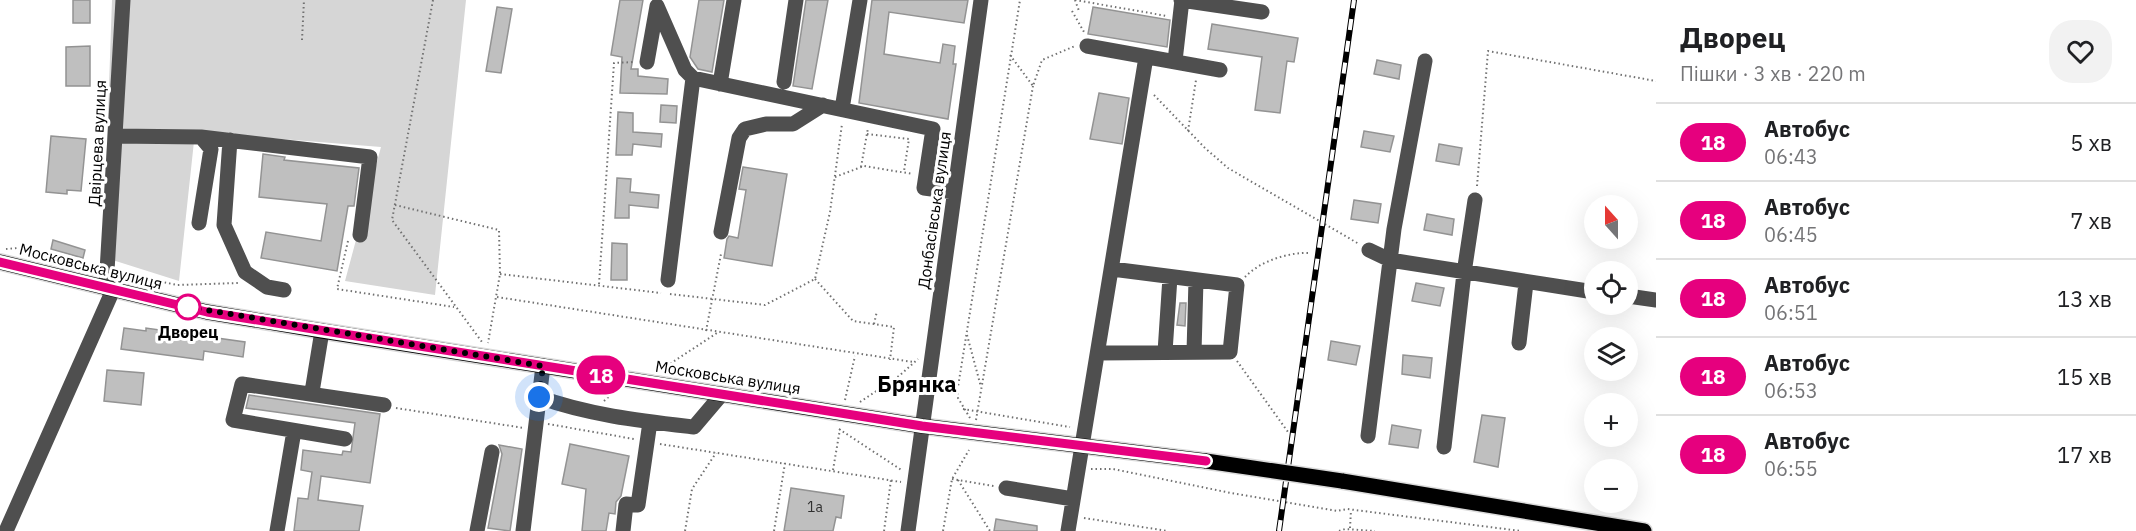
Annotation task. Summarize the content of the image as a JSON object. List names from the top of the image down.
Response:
{
  "streets": {
    "main road": ["Московська вулиця"],
    "street": ["Двірцева вулиця", "Донбасівська вулиця"]
  },
  "crossings": [
    ["Двірцева вулиця", "Московська вулиця"],
    ["Донбасівська вулиця", "Московська вулиця"]
  ],
  "districts": ["Брянка"],
  "places": ["Дворец"],
  "lines": ["bus line 18"],
  "house_numbers": ["1а"],
  "north": "top",
  "page": {
    "on_map": "18",
    "heading": ["Дворец", "Пішки · 3 хв · 220 m"],
    "list": [
      {
        "mark": "18",
        "name": "Автобус",
        "note": "06:43",
        "value": "5 хв"
      },
      {
        "mark": "18",
        "name": "Автобус",
        "note": "06:45",
        "value": "7 хв"
      },
      {
        "mark": "18",
        "name": "Автобус",
        "note": "06:51",
        "value": "13 хв"
      },
      {
        "mark": "18",
        "name": "Автобус",
        "note": "06:53",
        "value": "15 хв"
      },
      {
        "mark": "18",
        "name": "Автобус",
        "note": "06:55",
        "value": "17 хв"
      }
    ],
    "map_buttons": ["+", "−"]
  }
}
